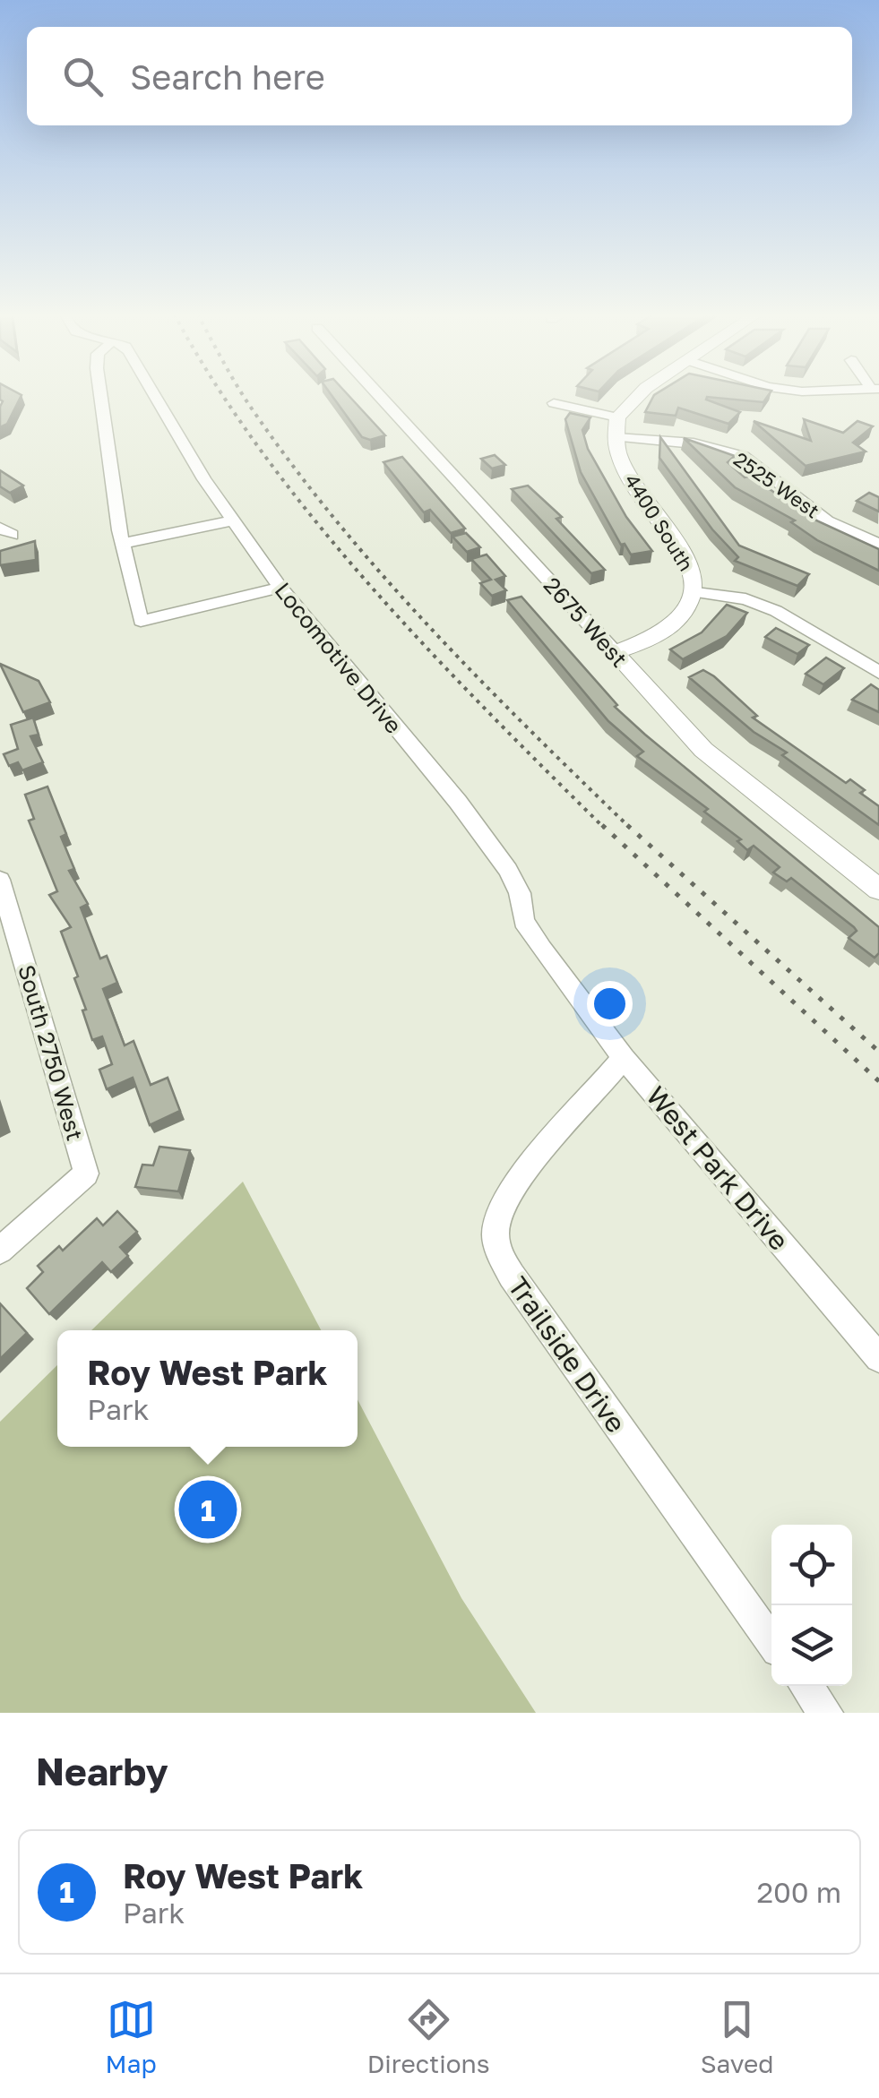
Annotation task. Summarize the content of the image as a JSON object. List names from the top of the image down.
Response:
{
  "streets": {
    "street": [
      "2525 West",
      "4400 South",
      "2675 West",
      "Locomotive Drive",
      "South 2750 West",
      "West Park Drive",
      "Trailside Drive"
    ]
  },
  "crossings": [
    ["2525 West", "4400 South"],
    ["4400 South", "2675 West"],
    ["Locomotive Drive", "West Park Drive"],
    ["West Park Drive", "Trailside Drive"]
  ],
  "page": {
    "search": "Search here",
    "popup": ["Roy West Park", "Park"],
    "pins": "1",
    "heading": "Nearby",
    "list": [
      {
        "mark": "1",
        "name": "Roy West Park",
        "note": "Park",
        "value": "200 m"
      }
    ],
    "nav": ["Map", "Directions", "Saved"]
  }
}
